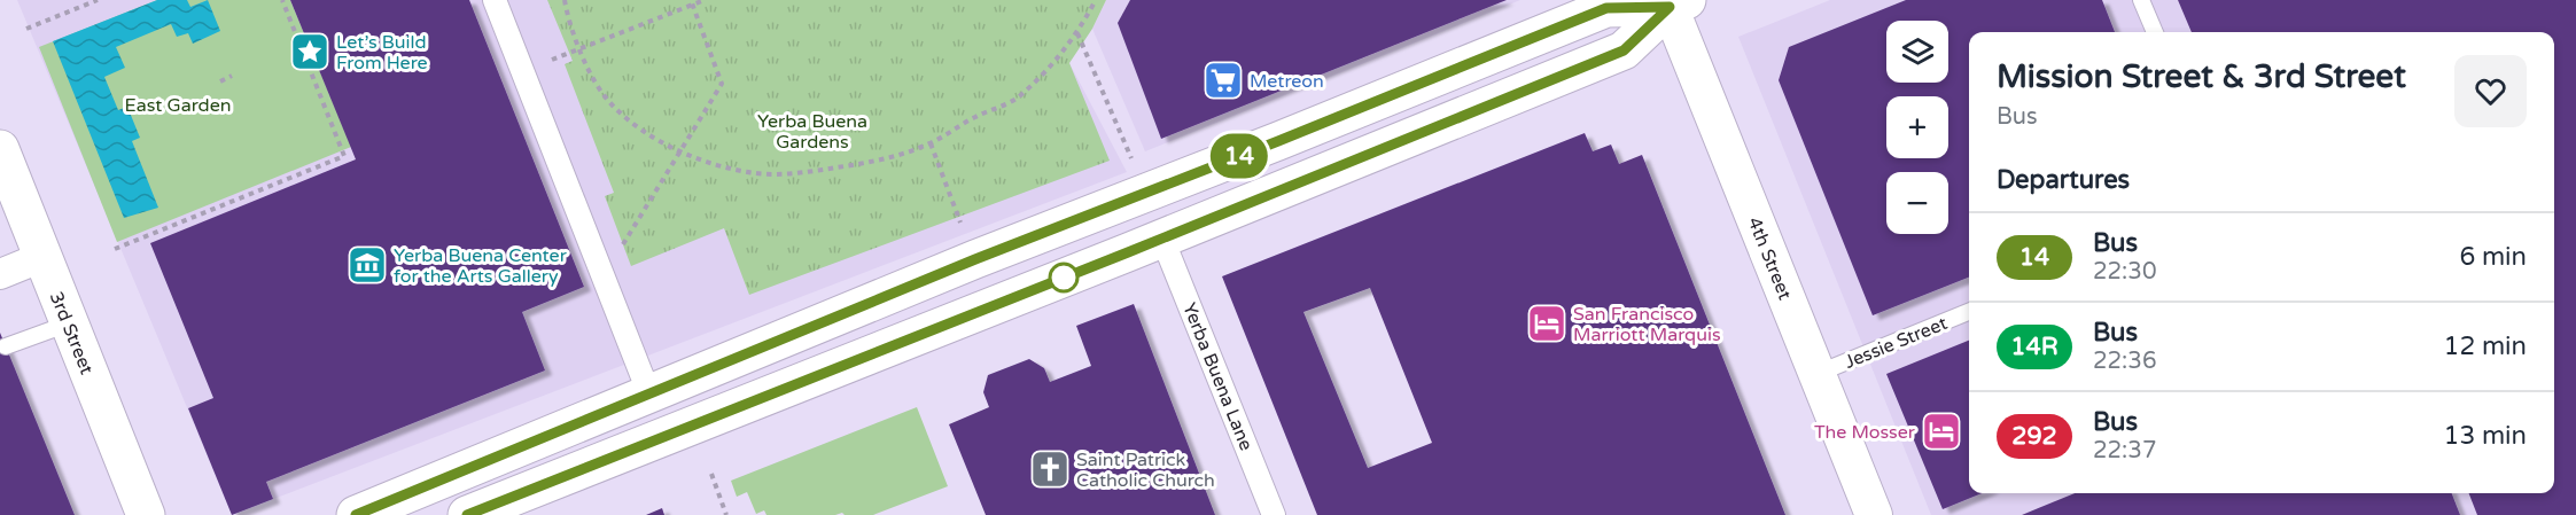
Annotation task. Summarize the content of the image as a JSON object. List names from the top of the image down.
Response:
{
  "streets": {
    "main road": ["3rd Street"],
    "street": ["4th Street", "Yerba Buena Lane"],
    "lane": ["Jessie Street"]
  },
  "crossings": [
    ["4th Street", "Jessie Street"]
  ],
  "parks": ["East Garden", "Yerba Buena Gardens"],
  "places": {
    "place": ["Let’s Build From Here"],
    "supermarket": ["Metreon"],
    "museum": ["Yerba Buena Center for the Arts Gallery"],
    "hotel": ["San Francisco Marriott Marquis", "The Mosser"],
    "church": ["Saint Patrick Catholic Church"]
  },
  "lines": ["bus line 14"],
  "page": {
    "on_map": "14",
    "map_buttons": ["+", "−"],
    "heading": [
      ["Mission Street & 3rd Street", "Bus"],
      "Departures"
    ],
    "list": [
      {
        "mark": "14",
        "name": "Bus",
        "note": "22:30",
        "value": "6 min"
      },
      {
        "mark": "14R",
        "name": "Bus",
        "note": "22:36",
        "value": "12 min"
      },
      {
        "mark": "292",
        "name": "Bus",
        "note": "22:37",
        "value": "13 min"
      }
    ]
  }
}
